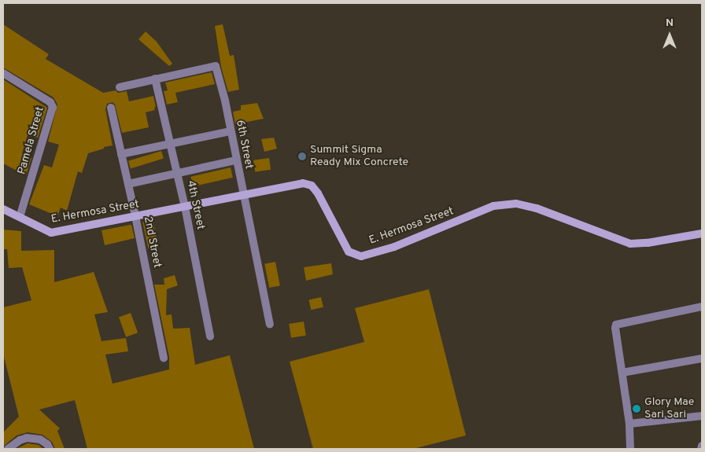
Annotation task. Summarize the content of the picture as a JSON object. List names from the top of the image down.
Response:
{
  "streets": {
    "street": [
      "Pamela Street",
      "6th Street",
      "4th Street",
      "E. Hermosa Street",
      "2nd Street"
    ]
  },
  "crossings": [
    ["Pamela Street", "E. Hermosa Street"],
    ["6th Street", "4th Street"],
    ["6th Street", "E. Hermosa Street"],
    ["4th Street", "E. Hermosa Street"],
    ["E. Hermosa Street", "2nd Street"]
  ],
  "places": ["Summit Sigma Ready Mix Concrete", "Glory Mae Sari Sari"],
  "north": "top"
}
